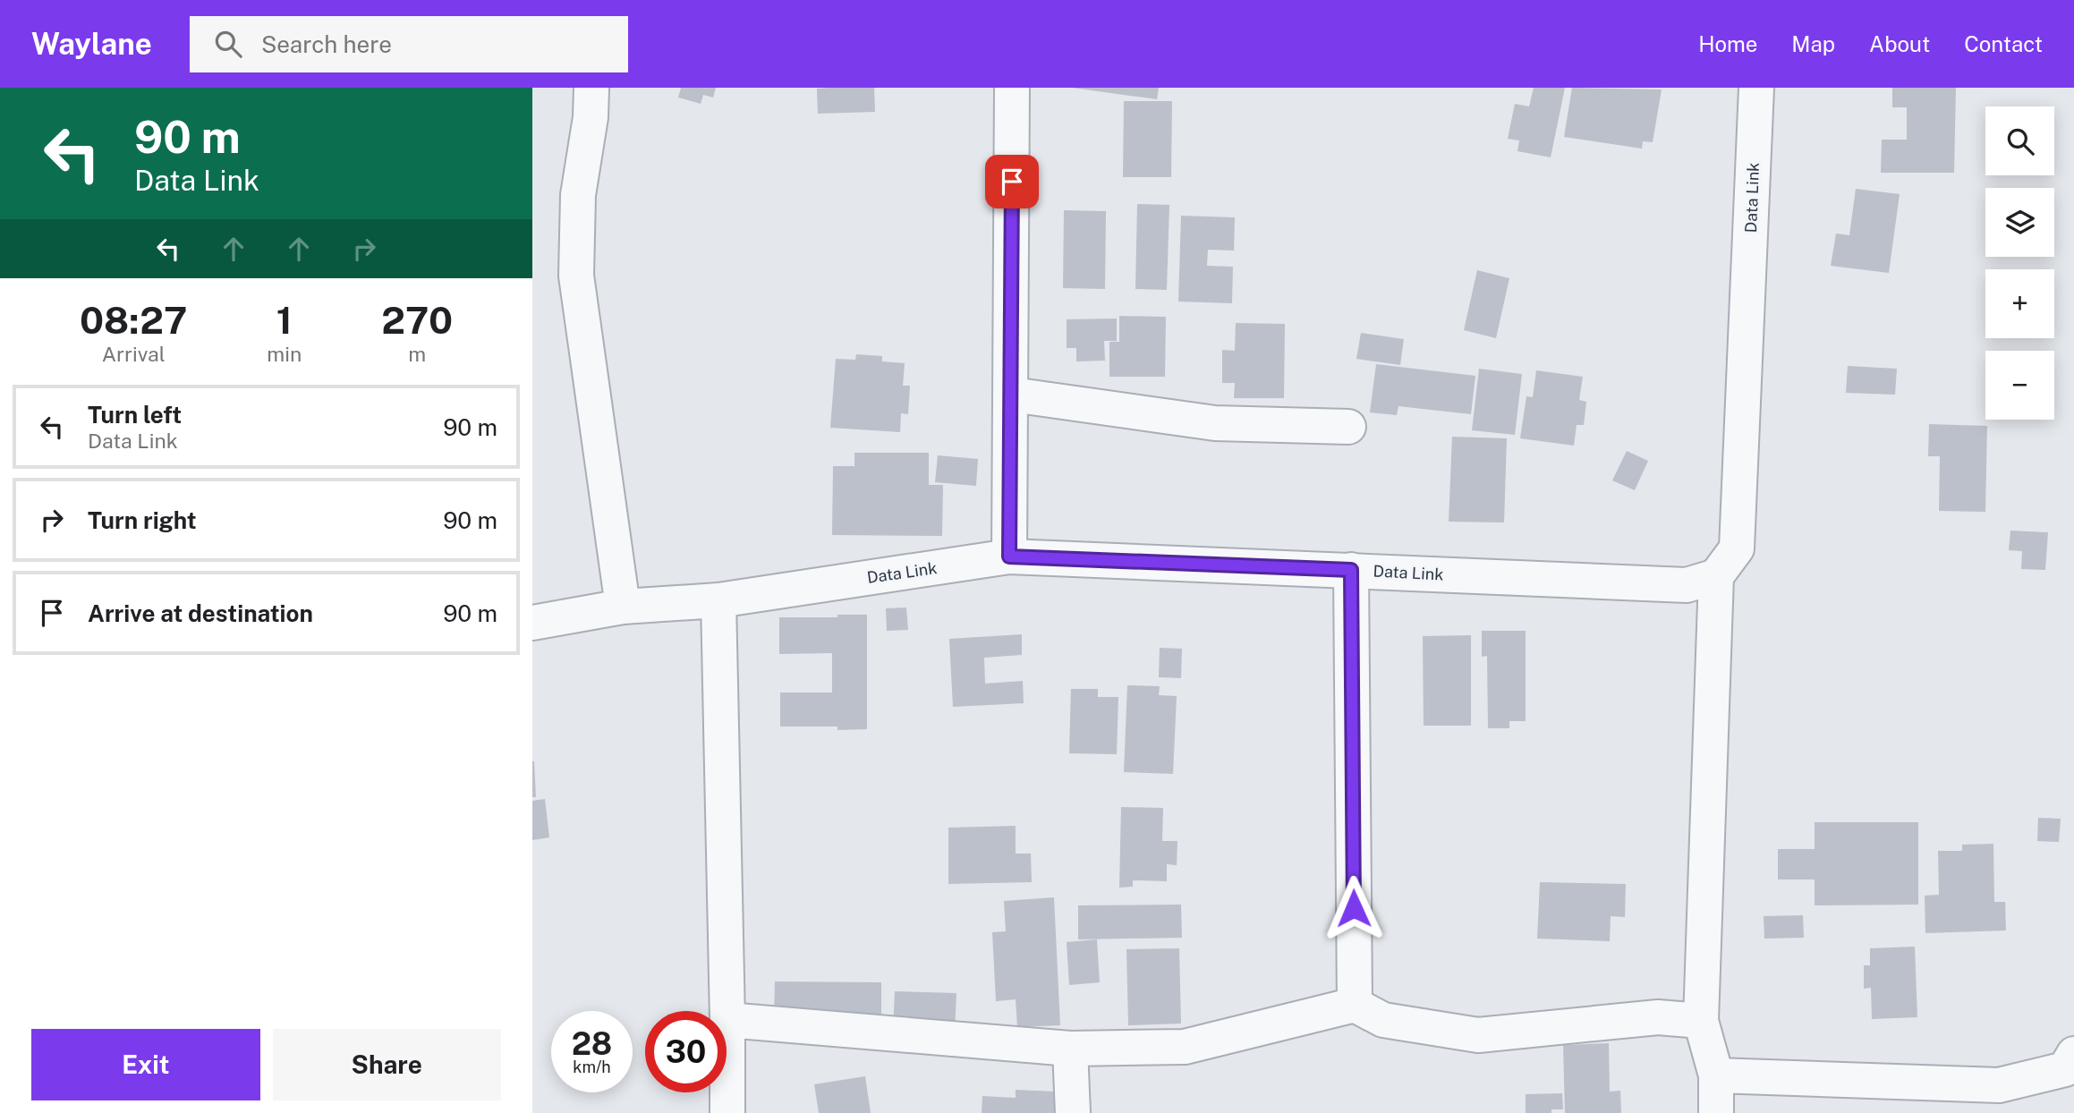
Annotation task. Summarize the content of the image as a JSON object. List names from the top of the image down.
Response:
{
  "streets": {
    "street": ["Data Link"]
  },
  "page": {
    "header": "Waylane",
    "search": "Search here",
    "nav": [
      "Home",
      "Map",
      "About",
      "Contact"
    ],
    "turn": ["90 m", "Data Link"],
    "map_buttons": ["+", "−"],
    "eta": [
      "08:27",
      "Arrival",
      "1",
      "min",
      "270",
      "m"
    ],
    "list": [
      {
        "name": "Turn left",
        "note": "Data Link",
        "value": "90 m"
      },
      {
        "name": "Turn right",
        "value": "90 m"
      },
      {
        "name": "Arrive at destination",
        "value": "90 m"
      }
    ],
    "speed": "28 km/h",
    "limit": "30",
    "buttons": ["Exit", "Share"]
  }
}
